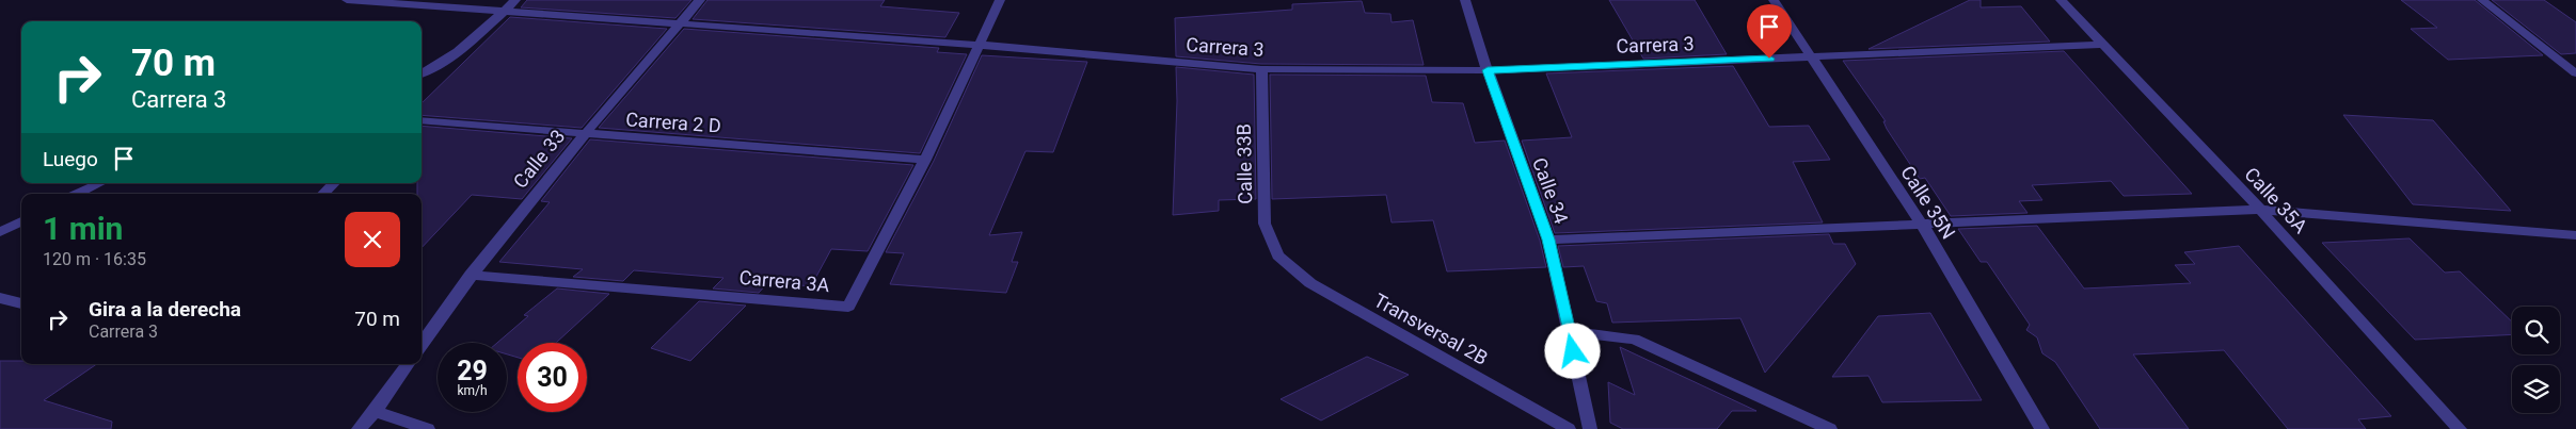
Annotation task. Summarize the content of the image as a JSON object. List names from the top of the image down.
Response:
{
  "streets": {
    "street": [
      "Carrera 3",
      "Carrera 2 D",
      "Calle 33",
      "Calle 33B",
      "Calle 34",
      "Calle 35A",
      "Calle 35N",
      "Carrera 3A",
      "Transversal 2B"
    ]
  },
  "crossings": [
    ["Carrera 3", "Calle 33"],
    ["Carrera 3", "Calle 33B"],
    ["Carrera 3", "Calle 34"],
    ["Carrera 3", "Calle 35A"],
    ["Carrera 3", "Calle 35N"],
    ["Carrera 3", "Carrera 3A"],
    ["Carrera 2 D", "Calle 33"],
    ["Carrera 2 D", "Carrera 3A"],
    ["Calle 33", "Carrera 3A"],
    ["Calle 33B", "Transversal 2B"]
  ],
  "page": {
    "turn": ["70 m", "Carrera 3"],
    "then": "Luego",
    "heading": ["1 min", "120 m · 16:35"],
    "list": [
      {
        "name": "Gira a la derecha",
        "note": "Carrera 3",
        "value": "70 m"
      }
    ],
    "speed": "29 km/h",
    "limit": "30"
  }
}
